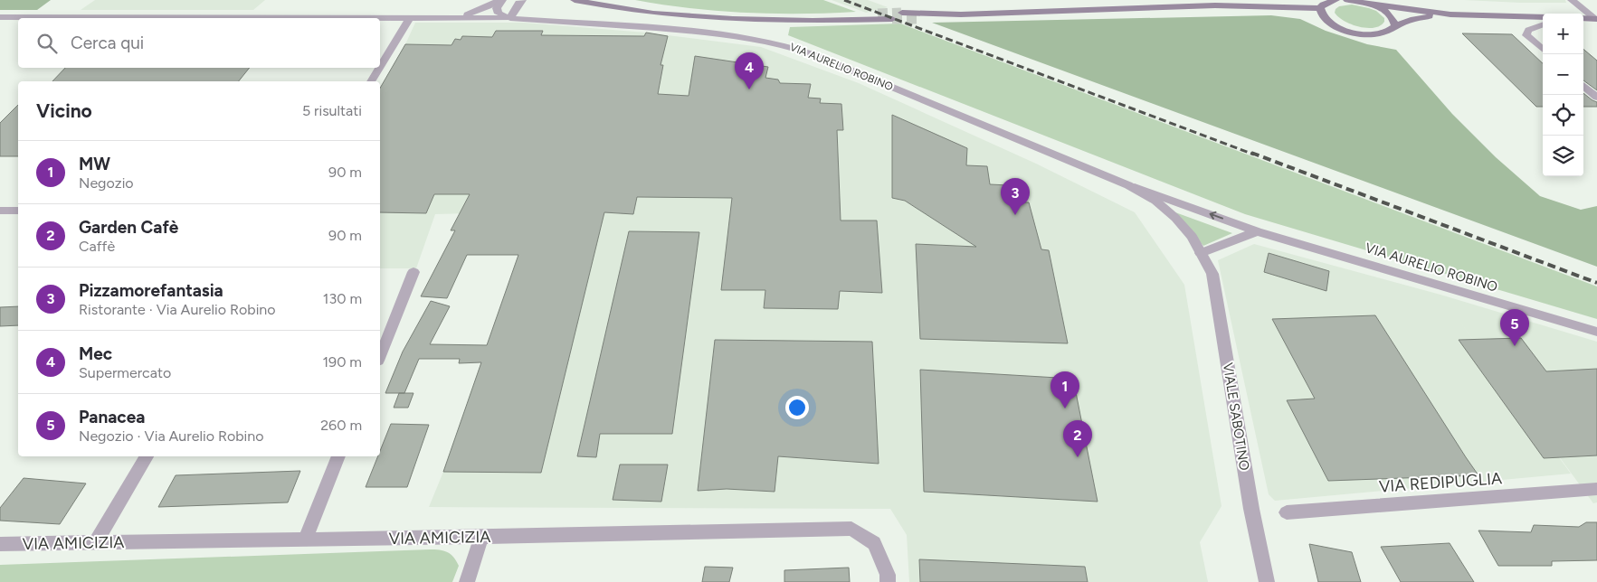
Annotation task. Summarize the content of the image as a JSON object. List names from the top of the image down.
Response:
{
  "streets": {
    "street": [
      "VIA AURELIO ROBINO",
      "VIALE SABOTINO",
      "VIA REDIPUGLIA",
      "VIA AMICIZIA"
    ]
  },
  "crossings": [
    ["VIA AURELIO ROBINO", "VIALE SABOTINO"]
  ],
  "page": {
    "map_buttons": ["+", "−"],
    "search": "Cerca qui",
    "pins": [
      "4",
      "3",
      "5",
      "1",
      "2"
    ],
    "heading": ["Vicino", "5 risultati"],
    "list": [
      {
        "mark": "1",
        "name": "MW",
        "note": "Negozio",
        "value": "90 m"
      },
      {
        "mark": "2",
        "name": "Garden Cafè",
        "note": "Caffè",
        "value": "90 m"
      },
      {
        "mark": "3",
        "name": "Pizzamorefantasia",
        "note": "Ristorante · Via Aurelio Robino",
        "value": "130 m"
      },
      {
        "mark": "4",
        "name": "Mec",
        "note": "Supermercato",
        "value": "190 m"
      },
      {
        "mark": "5",
        "name": "Panacea",
        "note": "Negozio · Via Aurelio Robino",
        "value": "260 m"
      }
    ]
  }
}
